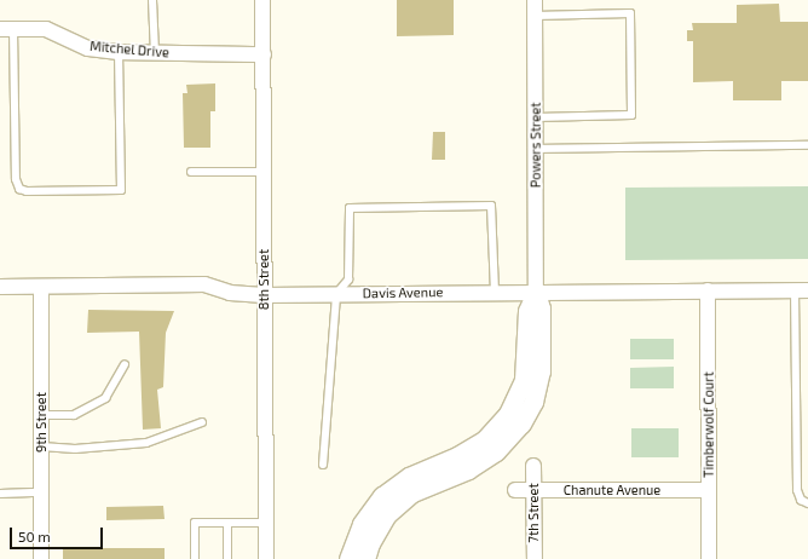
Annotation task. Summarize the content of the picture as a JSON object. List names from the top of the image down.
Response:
{
  "streets": {
    "street": [
      "Mitchel Drive",
      "Powers Street",
      "8th Street",
      "Davis Avenue",
      "9th Street",
      "Timberwolf Court",
      "Chanute Avenue",
      "7th Street"
    ]
  },
  "crossings": [
    ["Mitchel Drive", "8th Street"],
    ["Powers Street", "Davis Avenue"],
    ["8th Street", "Davis Avenue"],
    ["Davis Avenue", "9th Street"],
    ["Davis Avenue", "Timberwolf Court"],
    ["Timberwolf Court", "Chanute Avenue"],
    ["Chanute Avenue", "7th Street"]
  ],
  "scale_bar": "50 m"
}
